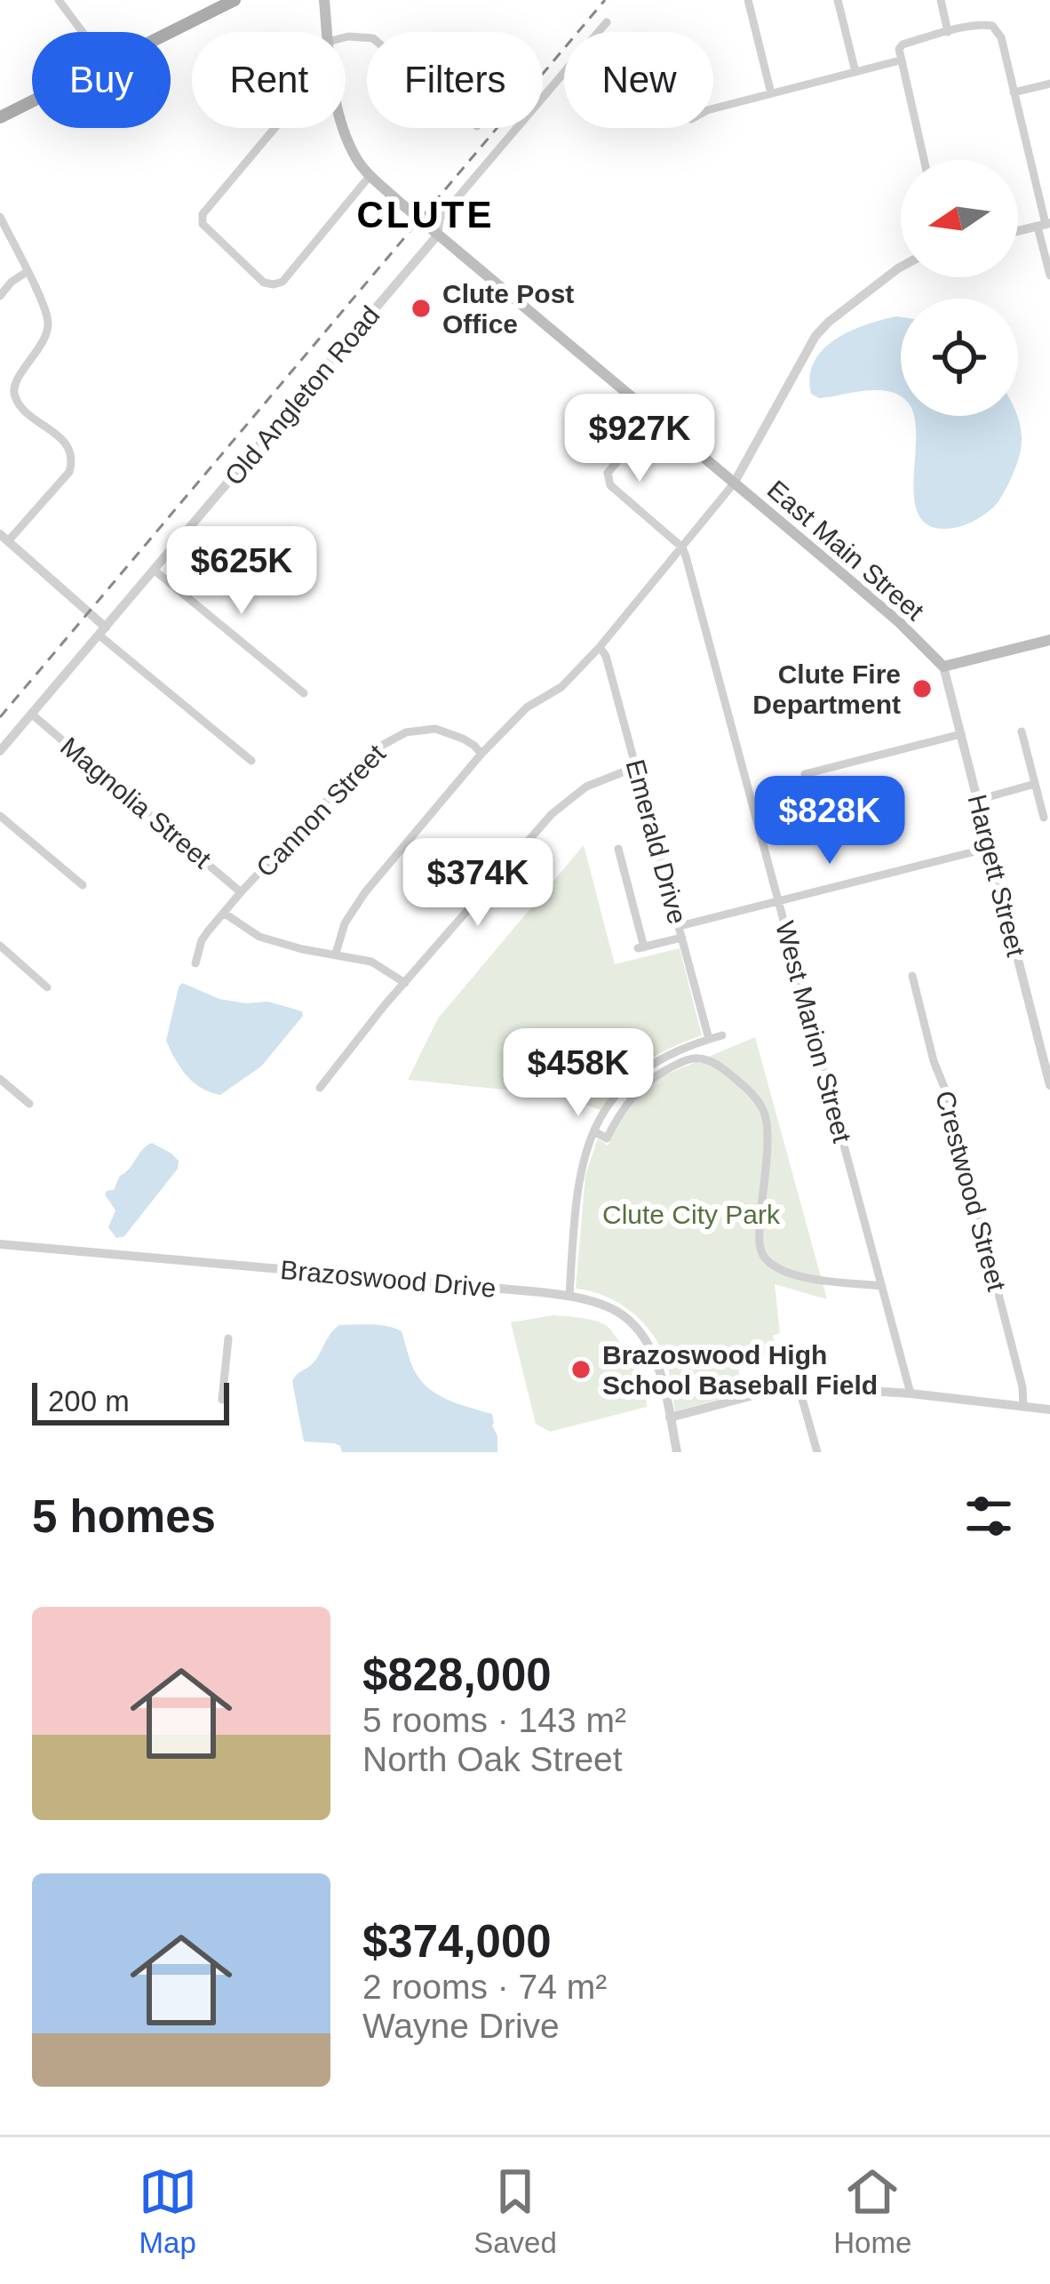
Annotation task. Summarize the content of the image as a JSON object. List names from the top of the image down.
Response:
{
  "streets": {
    "main road": ["East Main Street"],
    "street": [
      "Old Angleton Road",
      "Magnolia Street",
      "Cannon Street",
      "Emerald Drive",
      "Hargett Street",
      "West Marion Street",
      "Crestwood Street",
      "Brazoswood Drive"
    ]
  },
  "crossings": [
    ["Old Angleton Road", "East Main Street"],
    ["Old Angleton Road", "Magnolia Street"],
    ["East Main Street", "Hargett Street"],
    ["Magnolia Street", "Cannon Street"]
  ],
  "districts": ["CLUTE"],
  "parks": ["Clute City Park"],
  "places": ["Clute Post Office", "Clute Fire Department", "Brazoswood High School Baseball Field"],
  "scale_bar": "200 m",
  "north": "left",
  "page": {
    "chip": [
      "Buy",
      "Rent",
      "Filters",
      "New"
    ],
    "price": [
      "$927K",
      "$625K",
      "$828K",
      "$374K",
      "$458K"
    ],
    "scale": "200 m",
    "heading": "5 homes",
    "list": [
      {
        "name": "$828,000",
        "note": "5 rooms · 143 m² · North Oak Street"
      },
      {
        "name": "$374,000",
        "note": "2 rooms · 74 m² · Wayne Drive"
      }
    ],
    "tabs": ["Map", "Saved", "Home"]
  }
}
